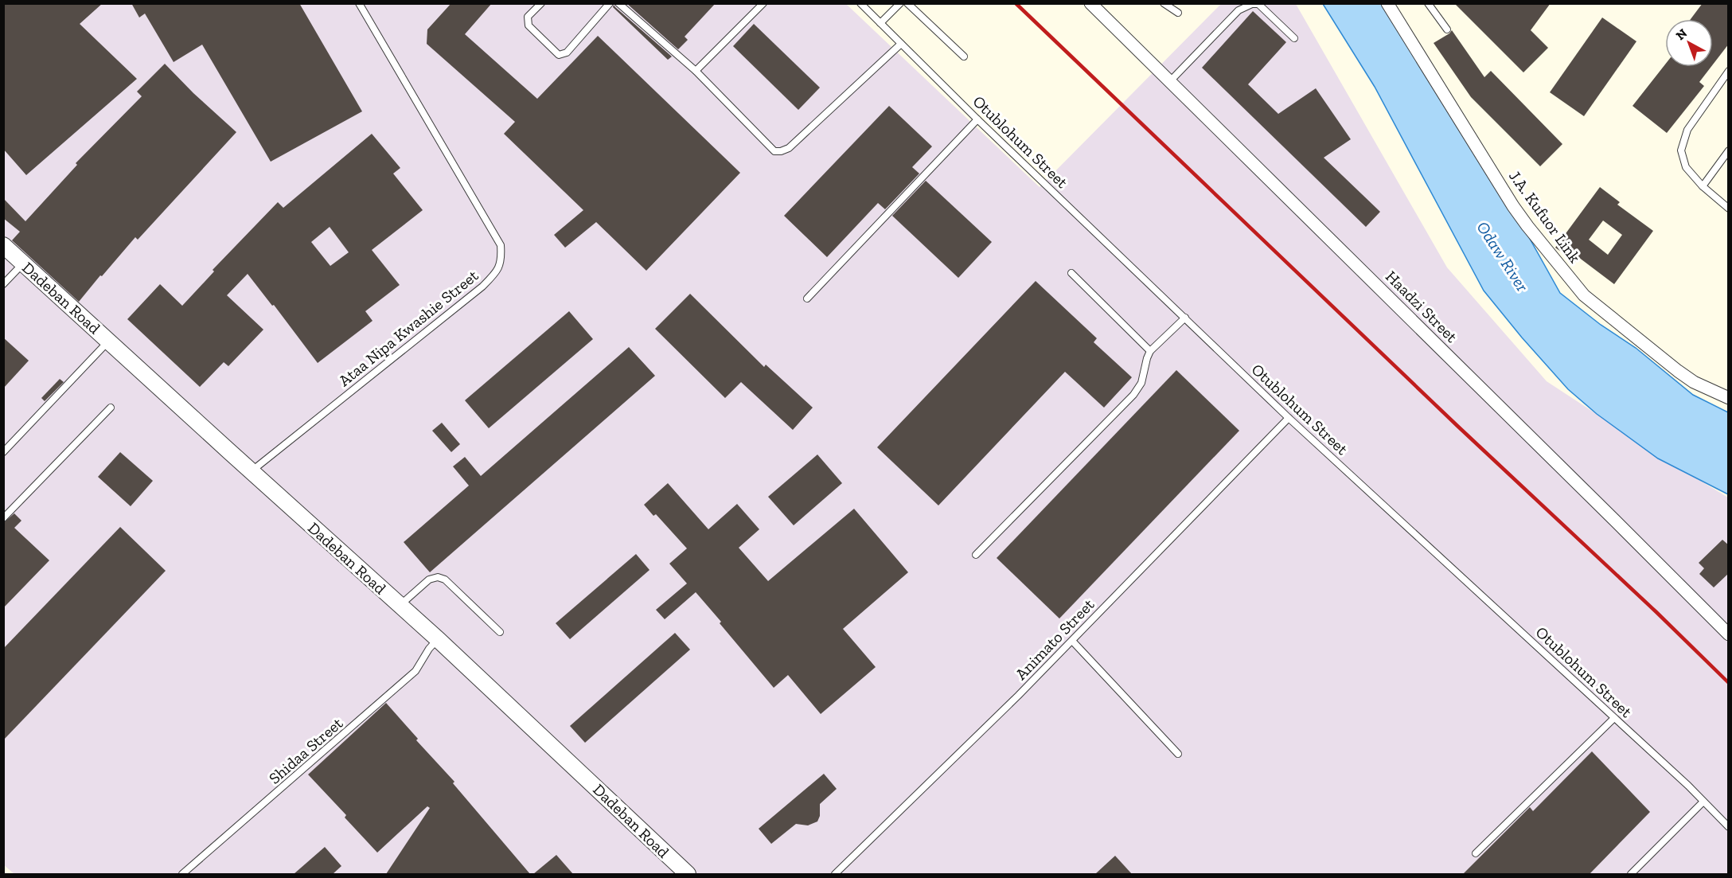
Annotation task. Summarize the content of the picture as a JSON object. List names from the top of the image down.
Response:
{
  "streets": {
    "street": ["J.A. Kufuor Link", "Dadeban Road", "Haadzi Street"],
    "lane": [
      "Otublohum Street",
      "Ataa Nipa Kwashie Street",
      "Animato Street",
      "Shidaa Street"
    ]
  },
  "crossings": [
    ["Otublohum Street", "Animato Street"],
    ["Dadeban Road", "Ataa Nipa Kwashie Street"],
    ["Dadeban Road", "Shidaa Street"]
  ],
  "water": ["Odaw River"],
  "north": "top left"
}
